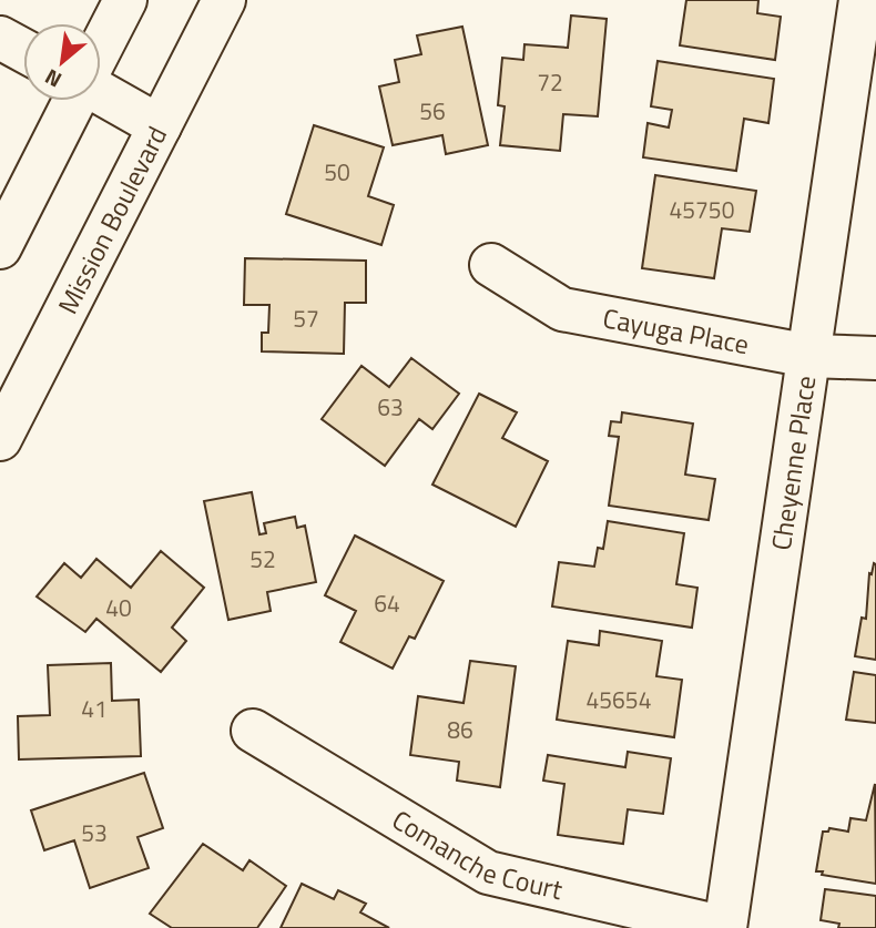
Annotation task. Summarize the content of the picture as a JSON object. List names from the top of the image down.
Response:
{
  "streets": {
    "street": [
      "Mission Boulevard",
      "Cayuga Place",
      "Cheyenne Place",
      "Comanche Court"
    ]
  },
  "crossings": [
    ["Cayuga Place", "Cheyenne Place"],
    ["Cheyenne Place", "Comanche Court"]
  ],
  "house_numbers": [
    "72",
    "56",
    "50",
    "45750",
    "57",
    "63",
    "52",
    "64",
    "40",
    "45654",
    "41",
    "86",
    "53"
  ],
  "north": "bottom left"
}
